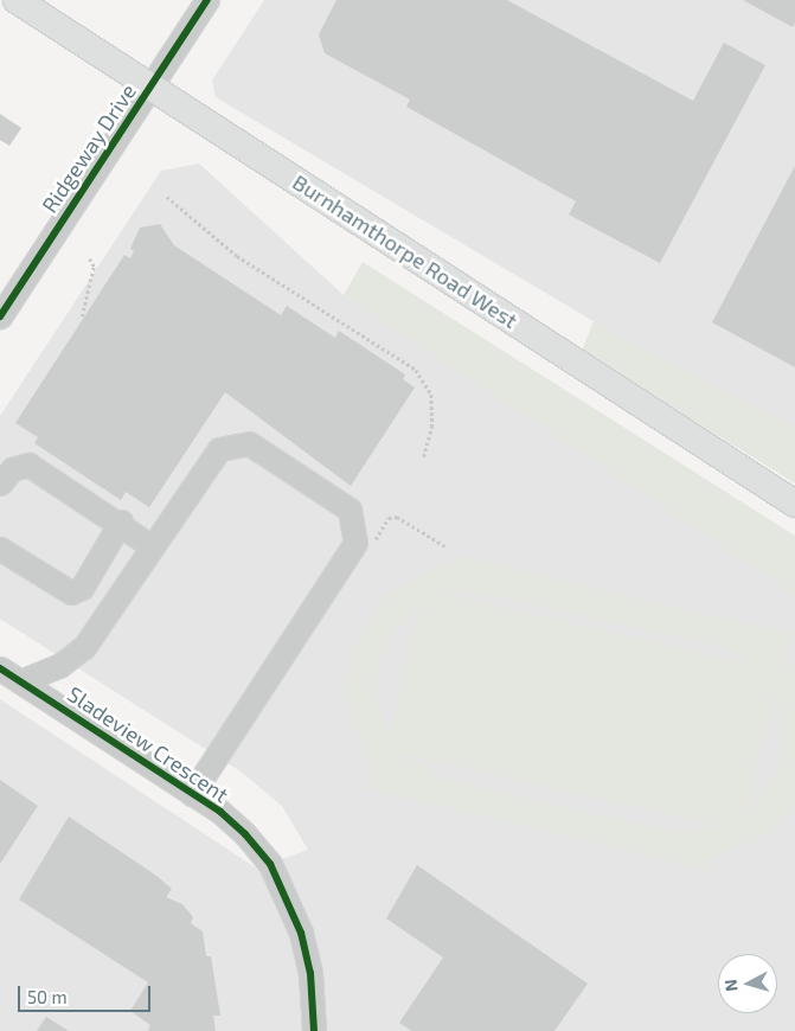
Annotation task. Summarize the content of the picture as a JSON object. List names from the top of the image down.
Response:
{
  "streets": {
    "main road": ["Burnhamthorpe Road West"],
    "street": ["Ridgeway Drive", "Sladeview Crescent"]
  },
  "crossings": [
    ["Ridgeway Drive", "Burnhamthorpe Road West"]
  ],
  "scale_bar": "50 m",
  "north": "left"
}
